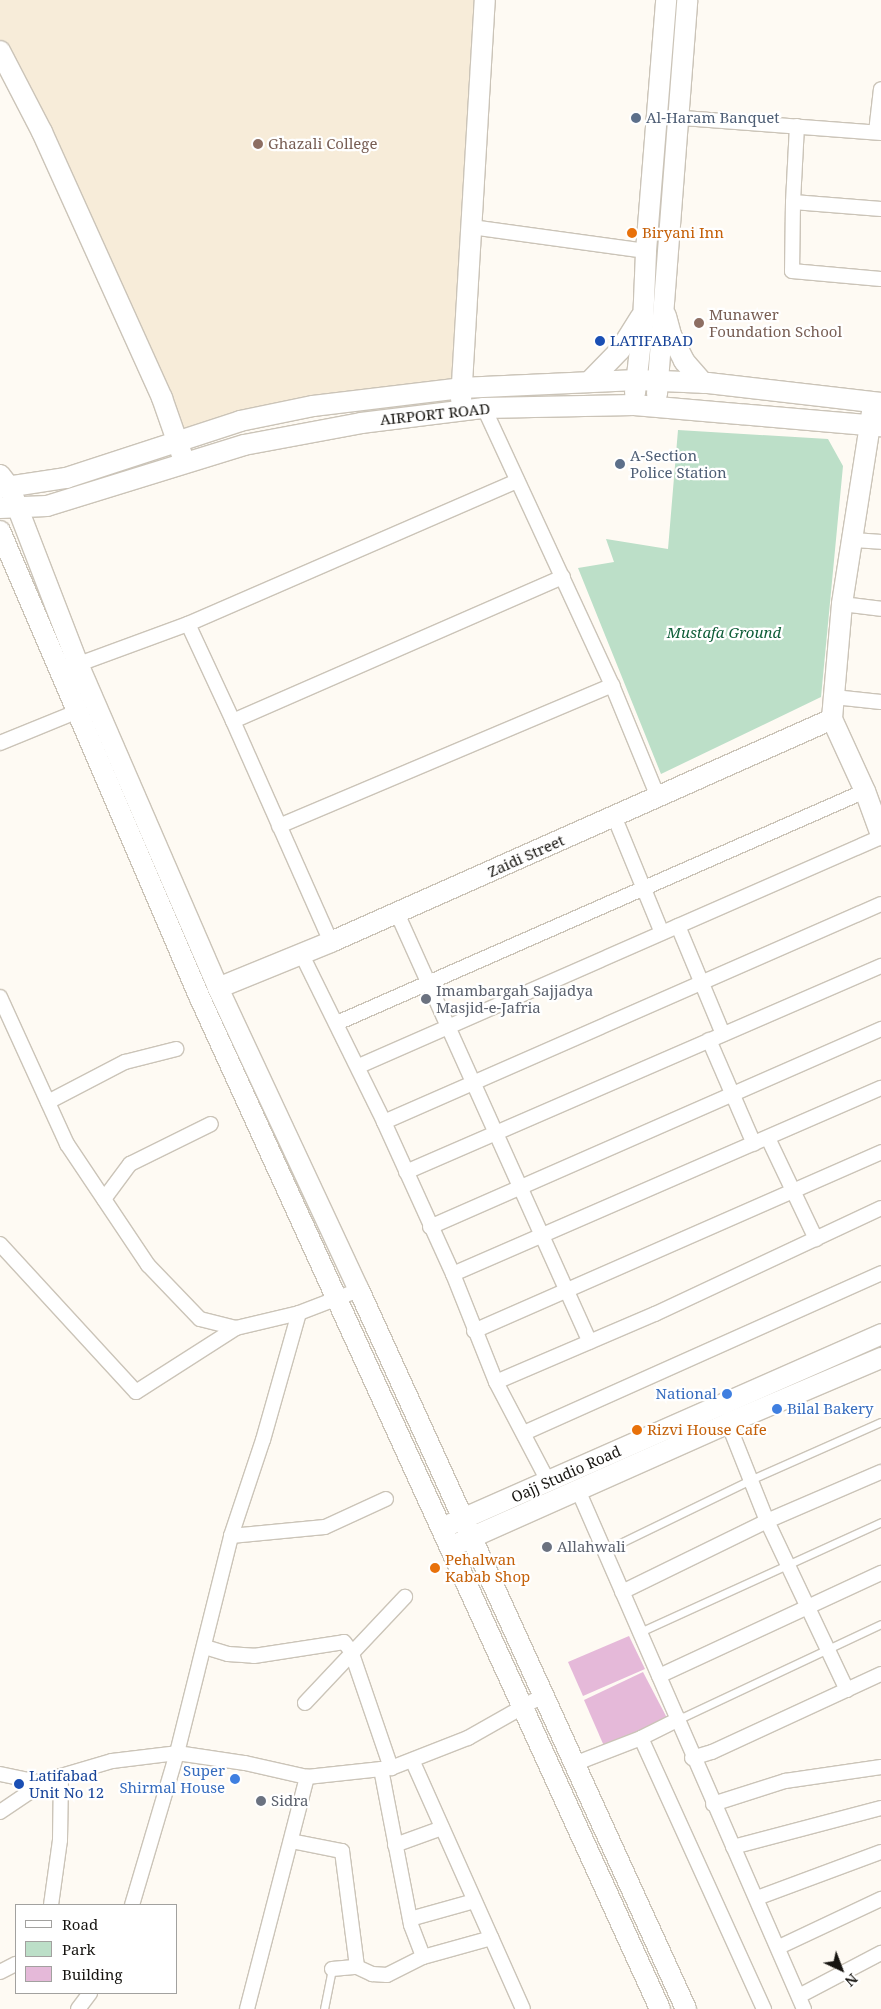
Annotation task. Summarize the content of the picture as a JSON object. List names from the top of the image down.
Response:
{
  "streets": {
    "main road": ["AIRPORT ROAD", "Zaidi Street", "Oajj Studio Road"]
  },
  "parks": ["Mustafa Ground"],
  "places": [
    "Al-Haram Banquet",
    "Ghazali College",
    "Biryani Inn",
    "Munawer Foundation School",
    "LATIFABAD",
    "A-Section Police Station",
    "Imambargah Sajjadya Masjid-e-Jafria",
    "National",
    "Bilal Bakery",
    "Rizvi House Cafe",
    "Allahwali",
    "Pehalwan Kabab Shop",
    "Super Shirmal House",
    "Latifabad Unit No 12",
    "Sidra"
  ],
  "legend": ["Road", "Park", "Building"],
  "north": "bottom right"
}
